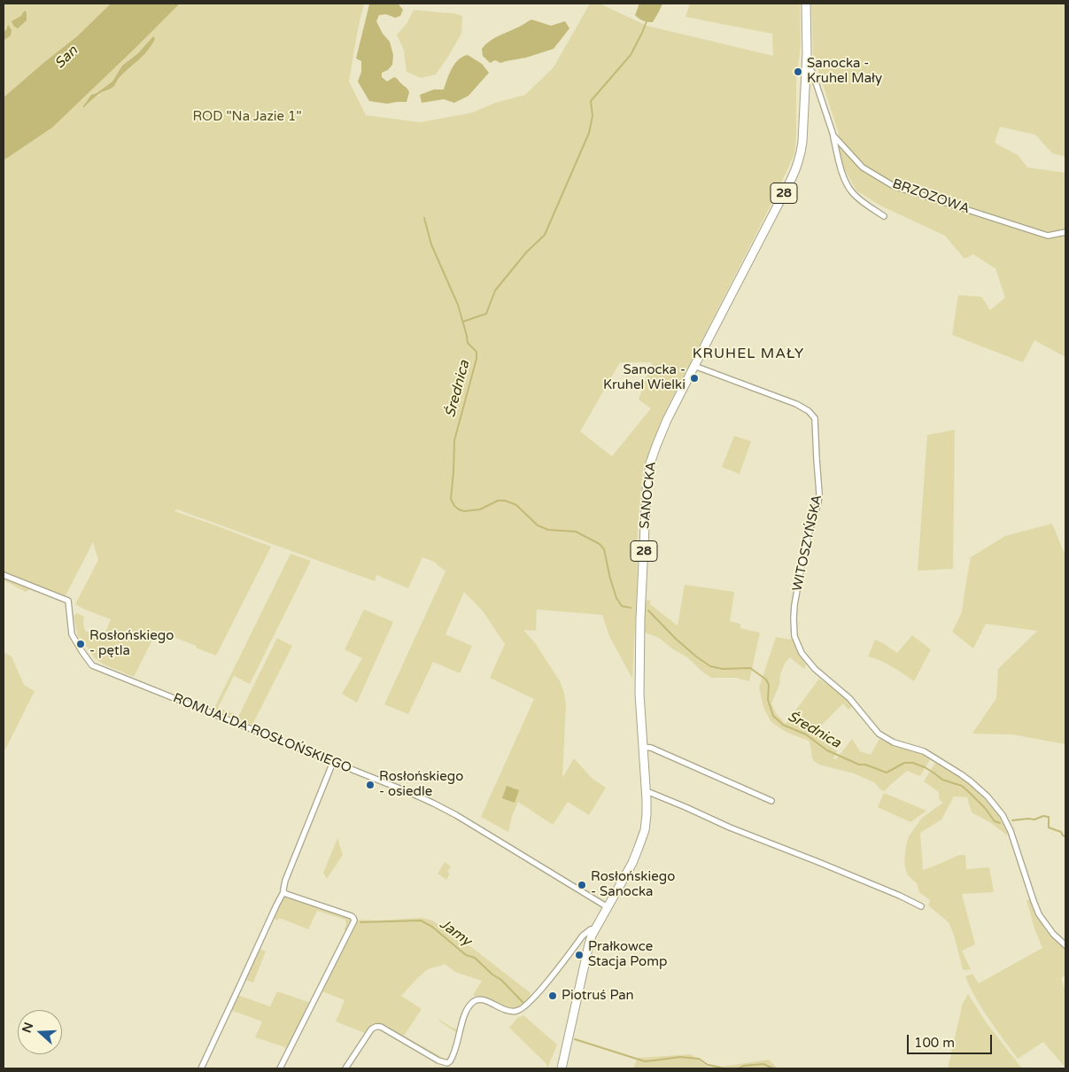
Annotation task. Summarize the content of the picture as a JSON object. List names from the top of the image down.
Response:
{
  "streets": {
    "main road": ["28", "SANOCKA"],
    "street": ["BRZOZOWA", "WITOSZYŃSKA", "ROMUALDA ROSŁOŃSKIEGO"]
  },
  "crossings": [
    ["28", "SANOCKA"],
    ["28", "ROMUALDA ROSŁOŃSKIEGO"],
    ["BRZOZOWA", "SANOCKA"],
    ["SANOCKA", "WITOSZYŃSKA"],
    ["SANOCKA", "ROMUALDA ROSŁOŃSKIEGO"]
  ],
  "districts": ["KRUHEL MAŁY"],
  "water": ["San", "Średnica", "Jamy"],
  "parks": ["ROD \"Na Jazie 1\""],
  "places": [
    "Sanocka - Kruhel Mały",
    "Sanocka - Kruhel Wielki",
    "Rosłońskiego - pętla",
    "Rosłońskiego - osiedle",
    "Rosłońskiego - Sanocka",
    "Prałkowce Stacja Pomp",
    "Piotruś Pan"
  ],
  "scale_bar": "100 m",
  "north": "left"
}
